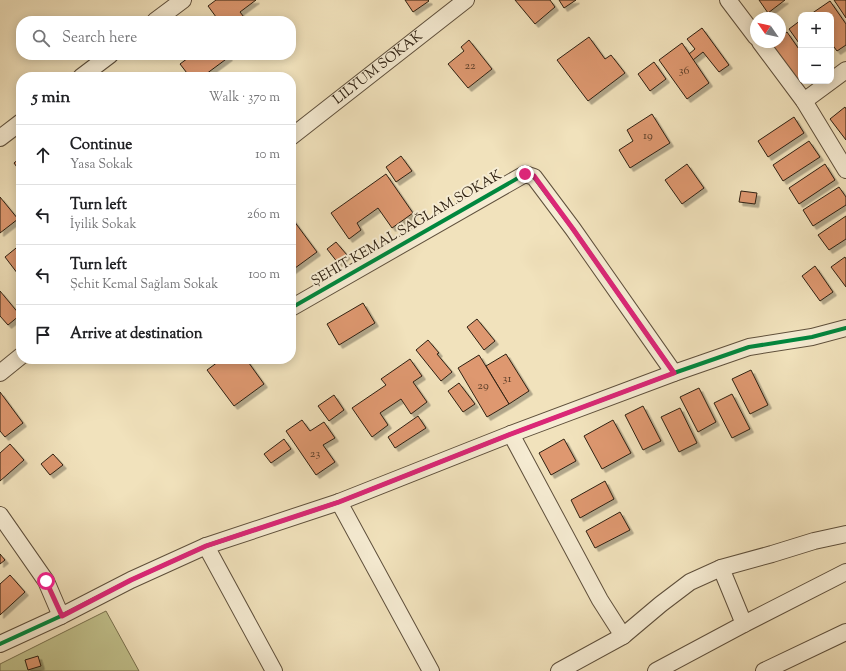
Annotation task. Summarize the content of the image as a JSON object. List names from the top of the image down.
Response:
{
  "streets": {
    "street": ["LILYUM SOKAK", "ŞEHIT KEMAL SAĞLAM SOKAK"]
  },
  "house_numbers": [
    "22",
    "36",
    "19",
    "31",
    "29",
    "23"
  ],
  "north": "top left",
  "page": {
    "map_buttons": ["+", "−"],
    "search": "Search here",
    "heading": ["5 min", "Walk · 370 m"],
    "list": [
      ["Continue", "Yasa Sokak", "10 m"],
      ["Turn left", "İyilik Sokak", "260 m"],
      ["Turn left", "Şehit Kemal Sağlam Sokak", "100 m"],
      "Arrive at destination"
    ]
  }
}
